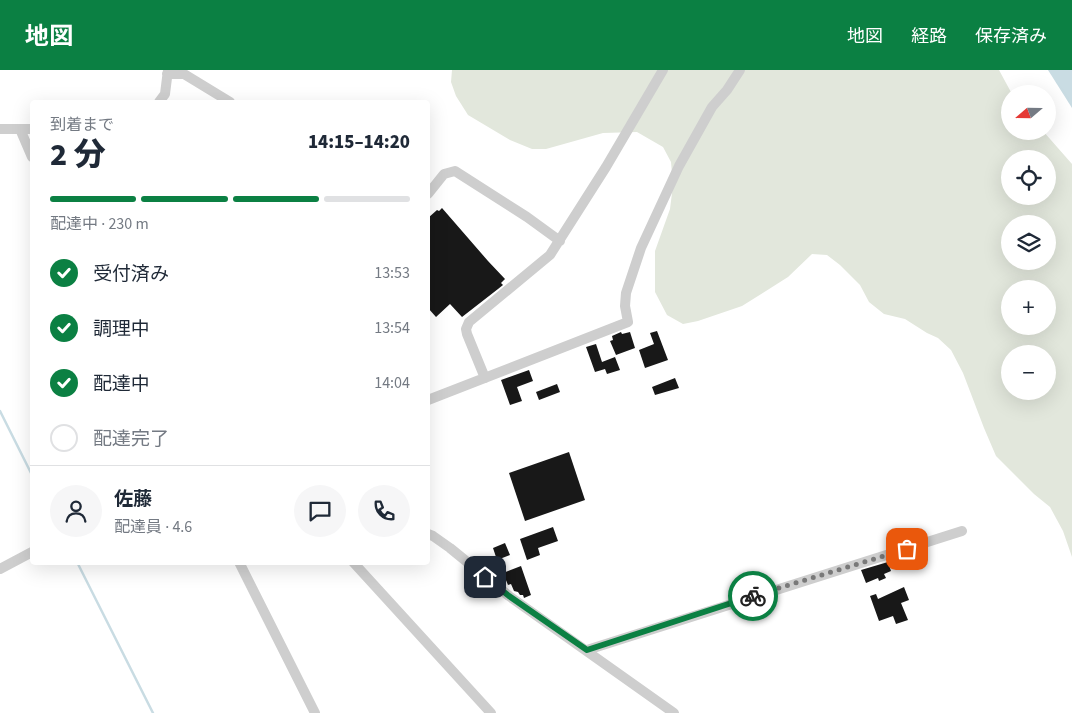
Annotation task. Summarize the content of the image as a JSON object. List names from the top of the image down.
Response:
{
  "north": "left",
  "page": {
    "header": "地図",
    "nav": ["地図", "経路", "保存済み"],
    "map_buttons": ["+", "−"],
    "heading": ["2 分", "到着まで", "14:15–14:20"],
    "panel": ["佐藤", "配達員 · 4.6"],
    "bar": "配達中 · 230 m",
    "list": [
      ["受付済み", "13:53"],
      ["調理中", "13:54"],
      ["配達中", "14:04"],
      "配達完了"
    ]
  }
}
